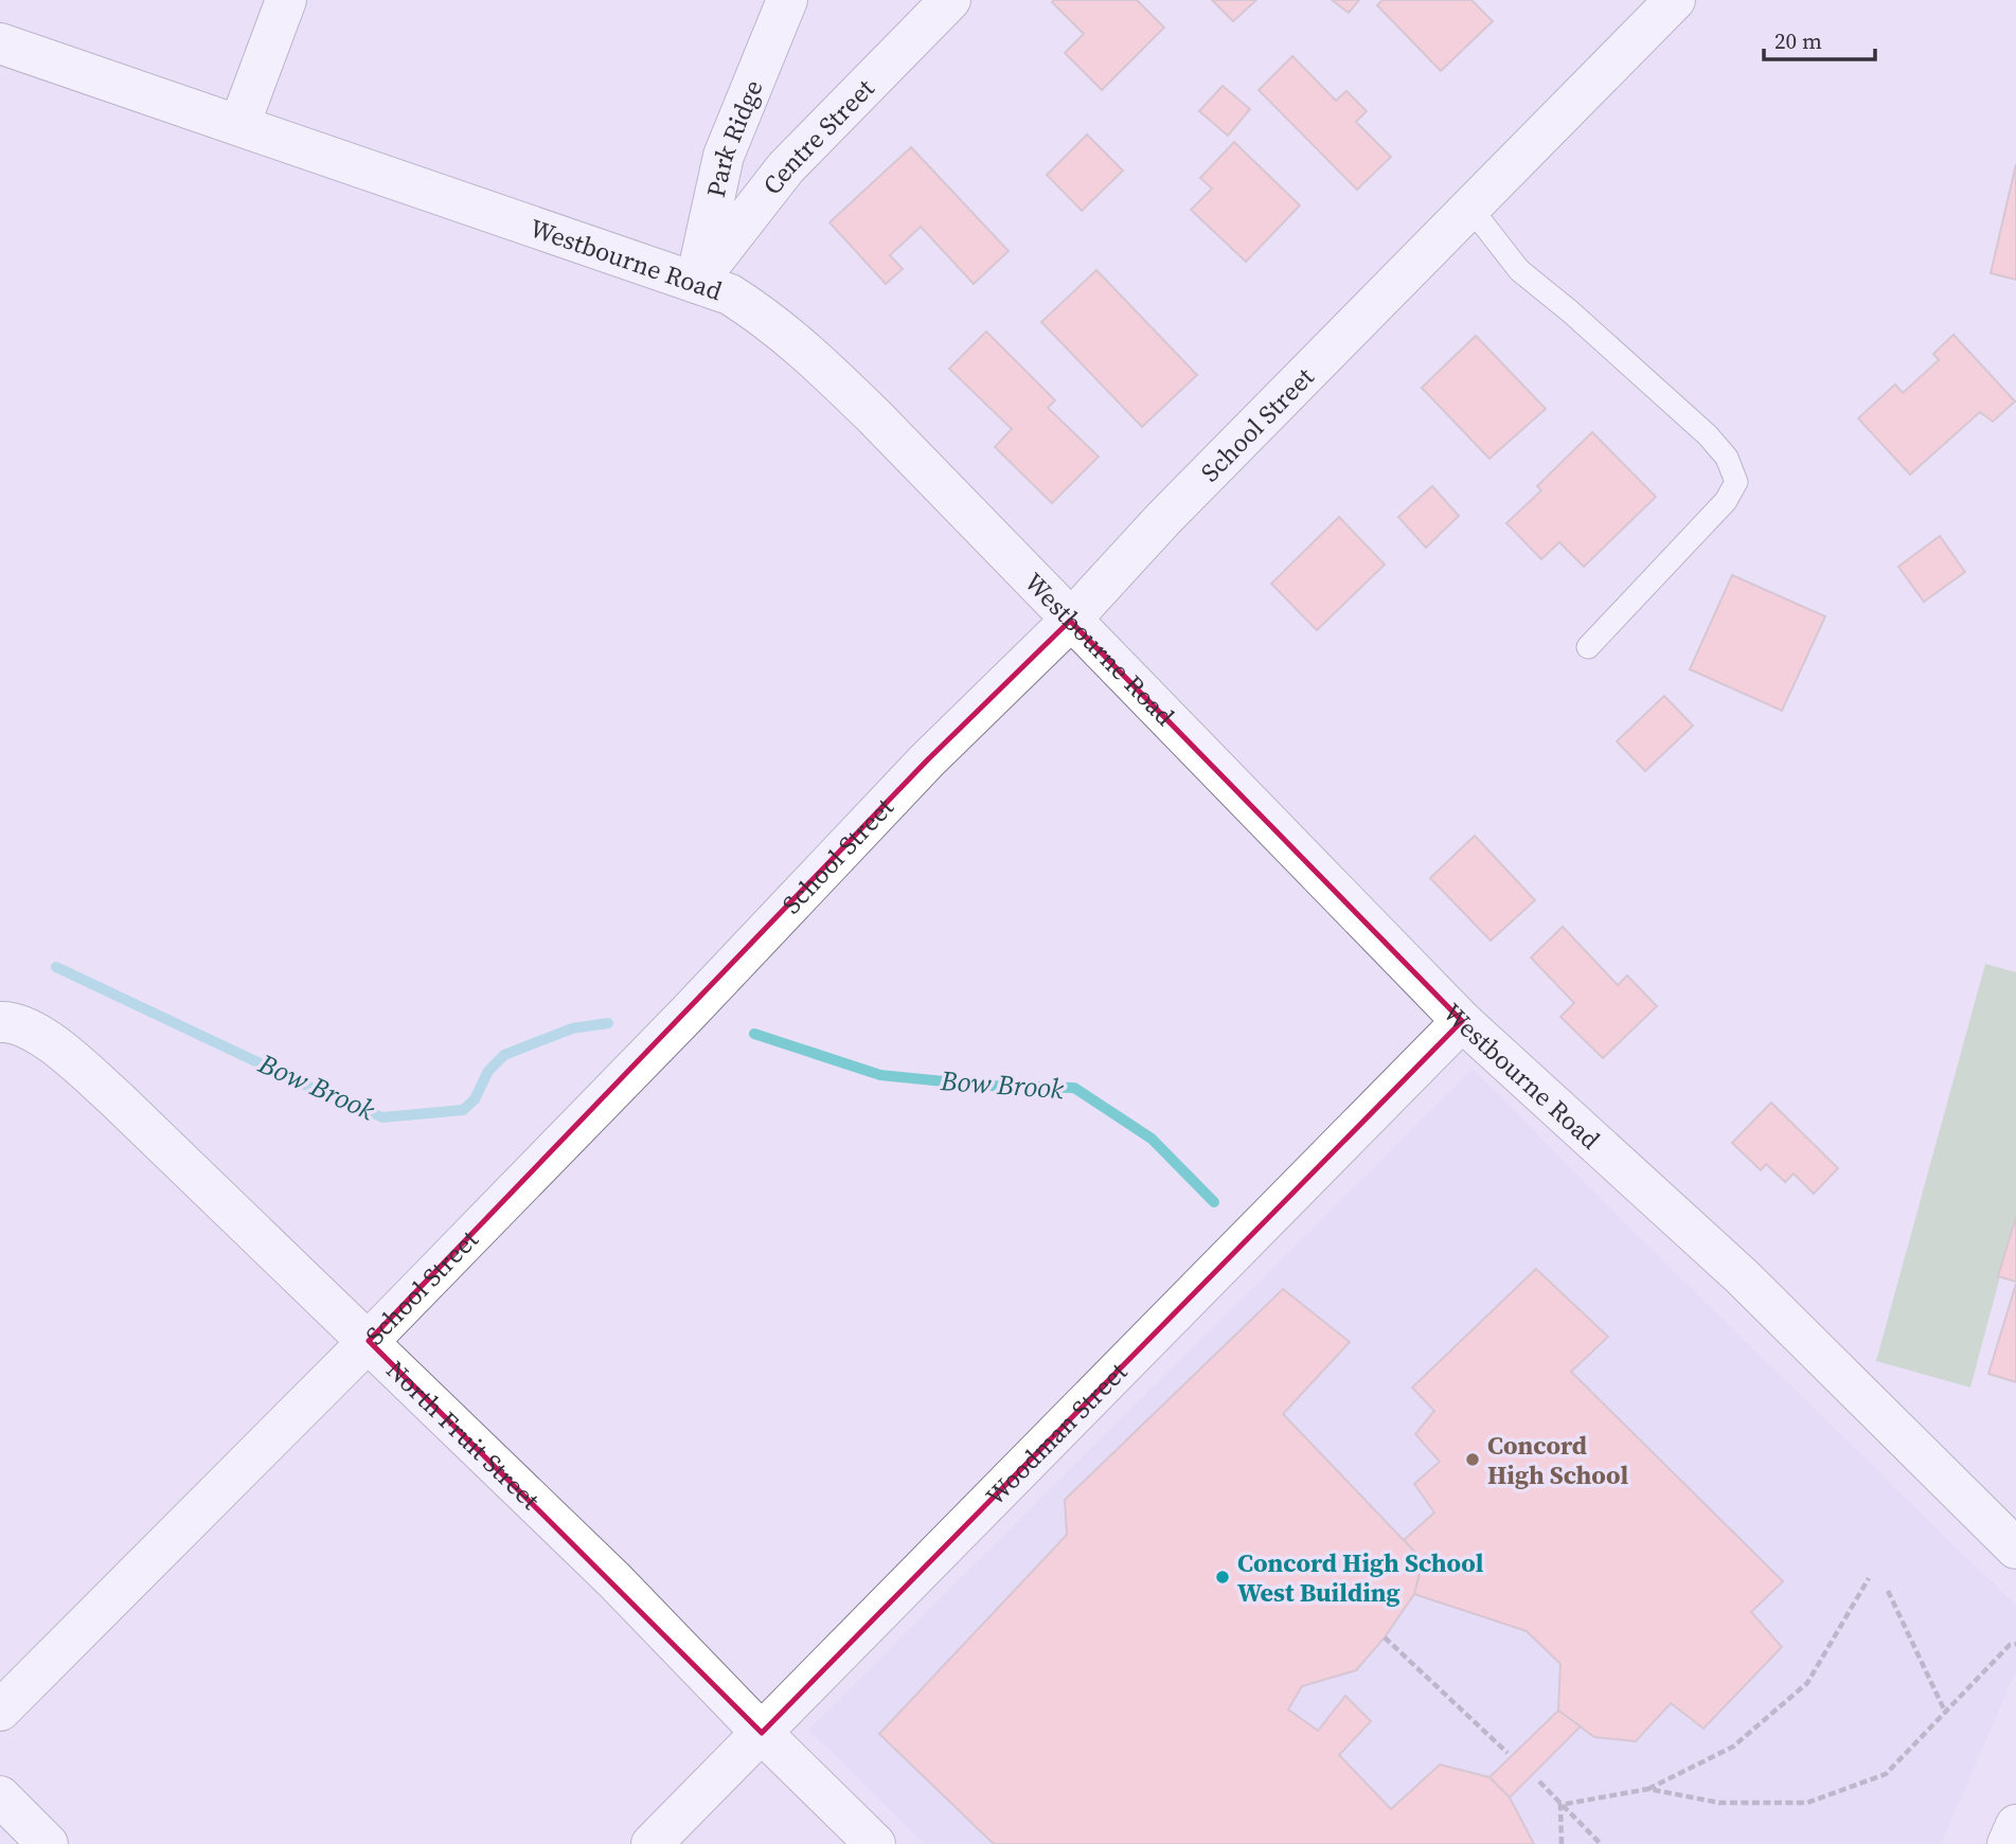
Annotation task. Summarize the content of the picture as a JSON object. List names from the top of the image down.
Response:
{
  "streets": {
    "street": [
      "Centre Street",
      "Park Ridge",
      "Westbourne Road",
      "School Street",
      "Woodman Street",
      "North Fruit Street"
    ]
  },
  "crossings": [
    ["Centre Street", "Park Ridge"],
    ["Centre Street", "Westbourne Road"],
    ["Park Ridge", "Westbourne Road"],
    ["Westbourne Road", "School Street"],
    ["Westbourne Road", "Woodman Street"],
    ["School Street", "North Fruit Street"],
    ["Woodman Street", "North Fruit Street"]
  ],
  "water": ["Bow Brook"],
  "places": ["Concord High School", "Concord High School West Building"],
  "scale_bar": "20 m"
}
